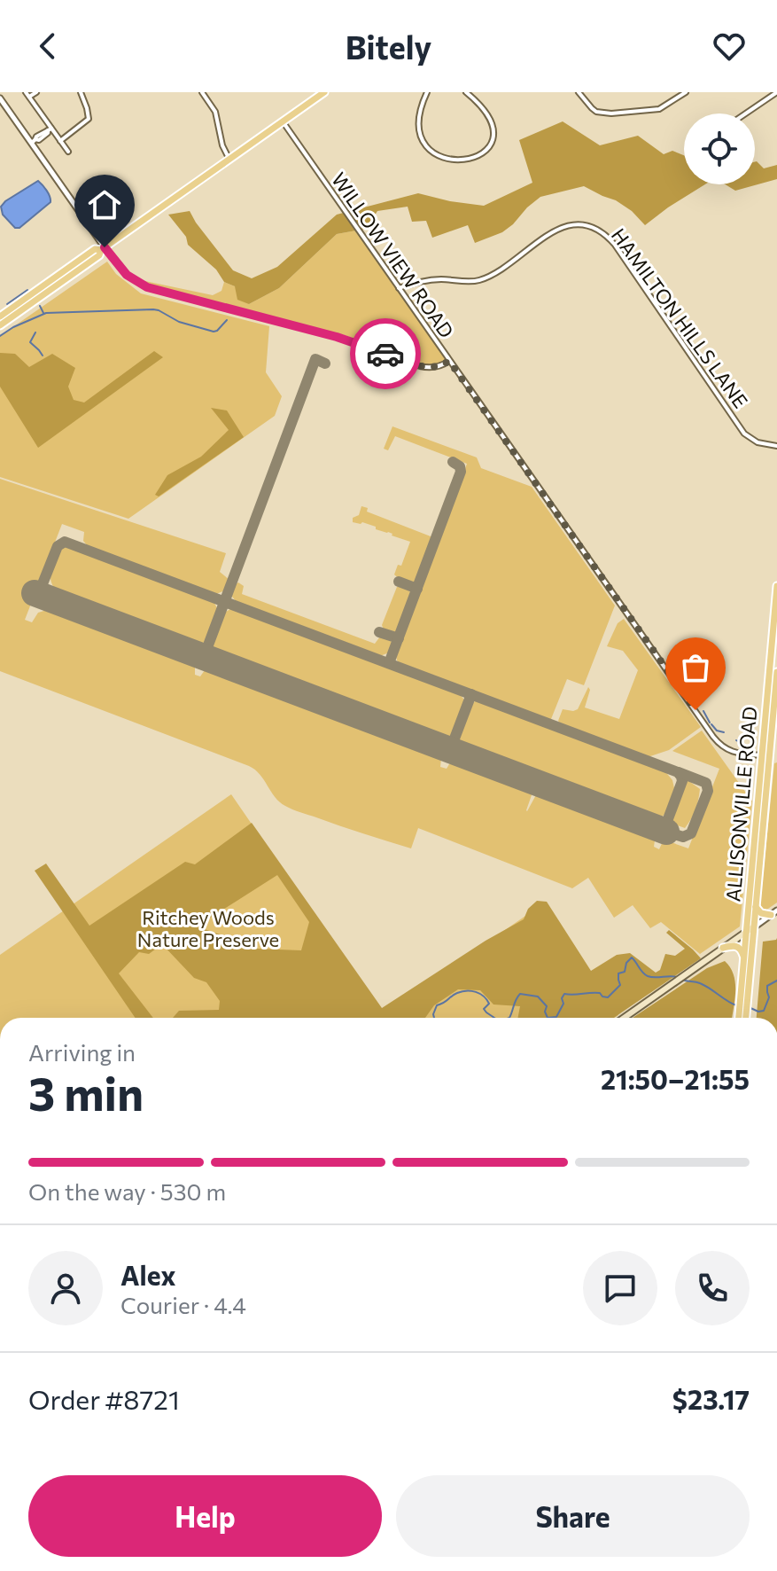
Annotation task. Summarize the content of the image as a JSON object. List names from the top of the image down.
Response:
{
  "streets": {
    "main road": ["ALLISONVILLE ROAD"],
    "street": ["WILLOW VIEW ROAD", "HAMILTON HILLS LANE"]
  },
  "crossings": [
    ["WILLOW VIEW ROAD", "HAMILTON HILLS LANE"],
    ["WILLOW VIEW ROAD", "ALLISONVILLE ROAD"]
  ],
  "parks": ["Ritchey Woods Nature Preserve"],
  "page": {
    "header": "Bitely",
    "heading": ["3 min", "Arriving in", "21:50–21:55"],
    "panel": [
      "Alex",
      "Courier · 4.4",
      "Order #8721",
      "$23.17"
    ],
    "bar": "On the way · 530 m",
    "buttons": ["Help", "Share"]
  }
}
